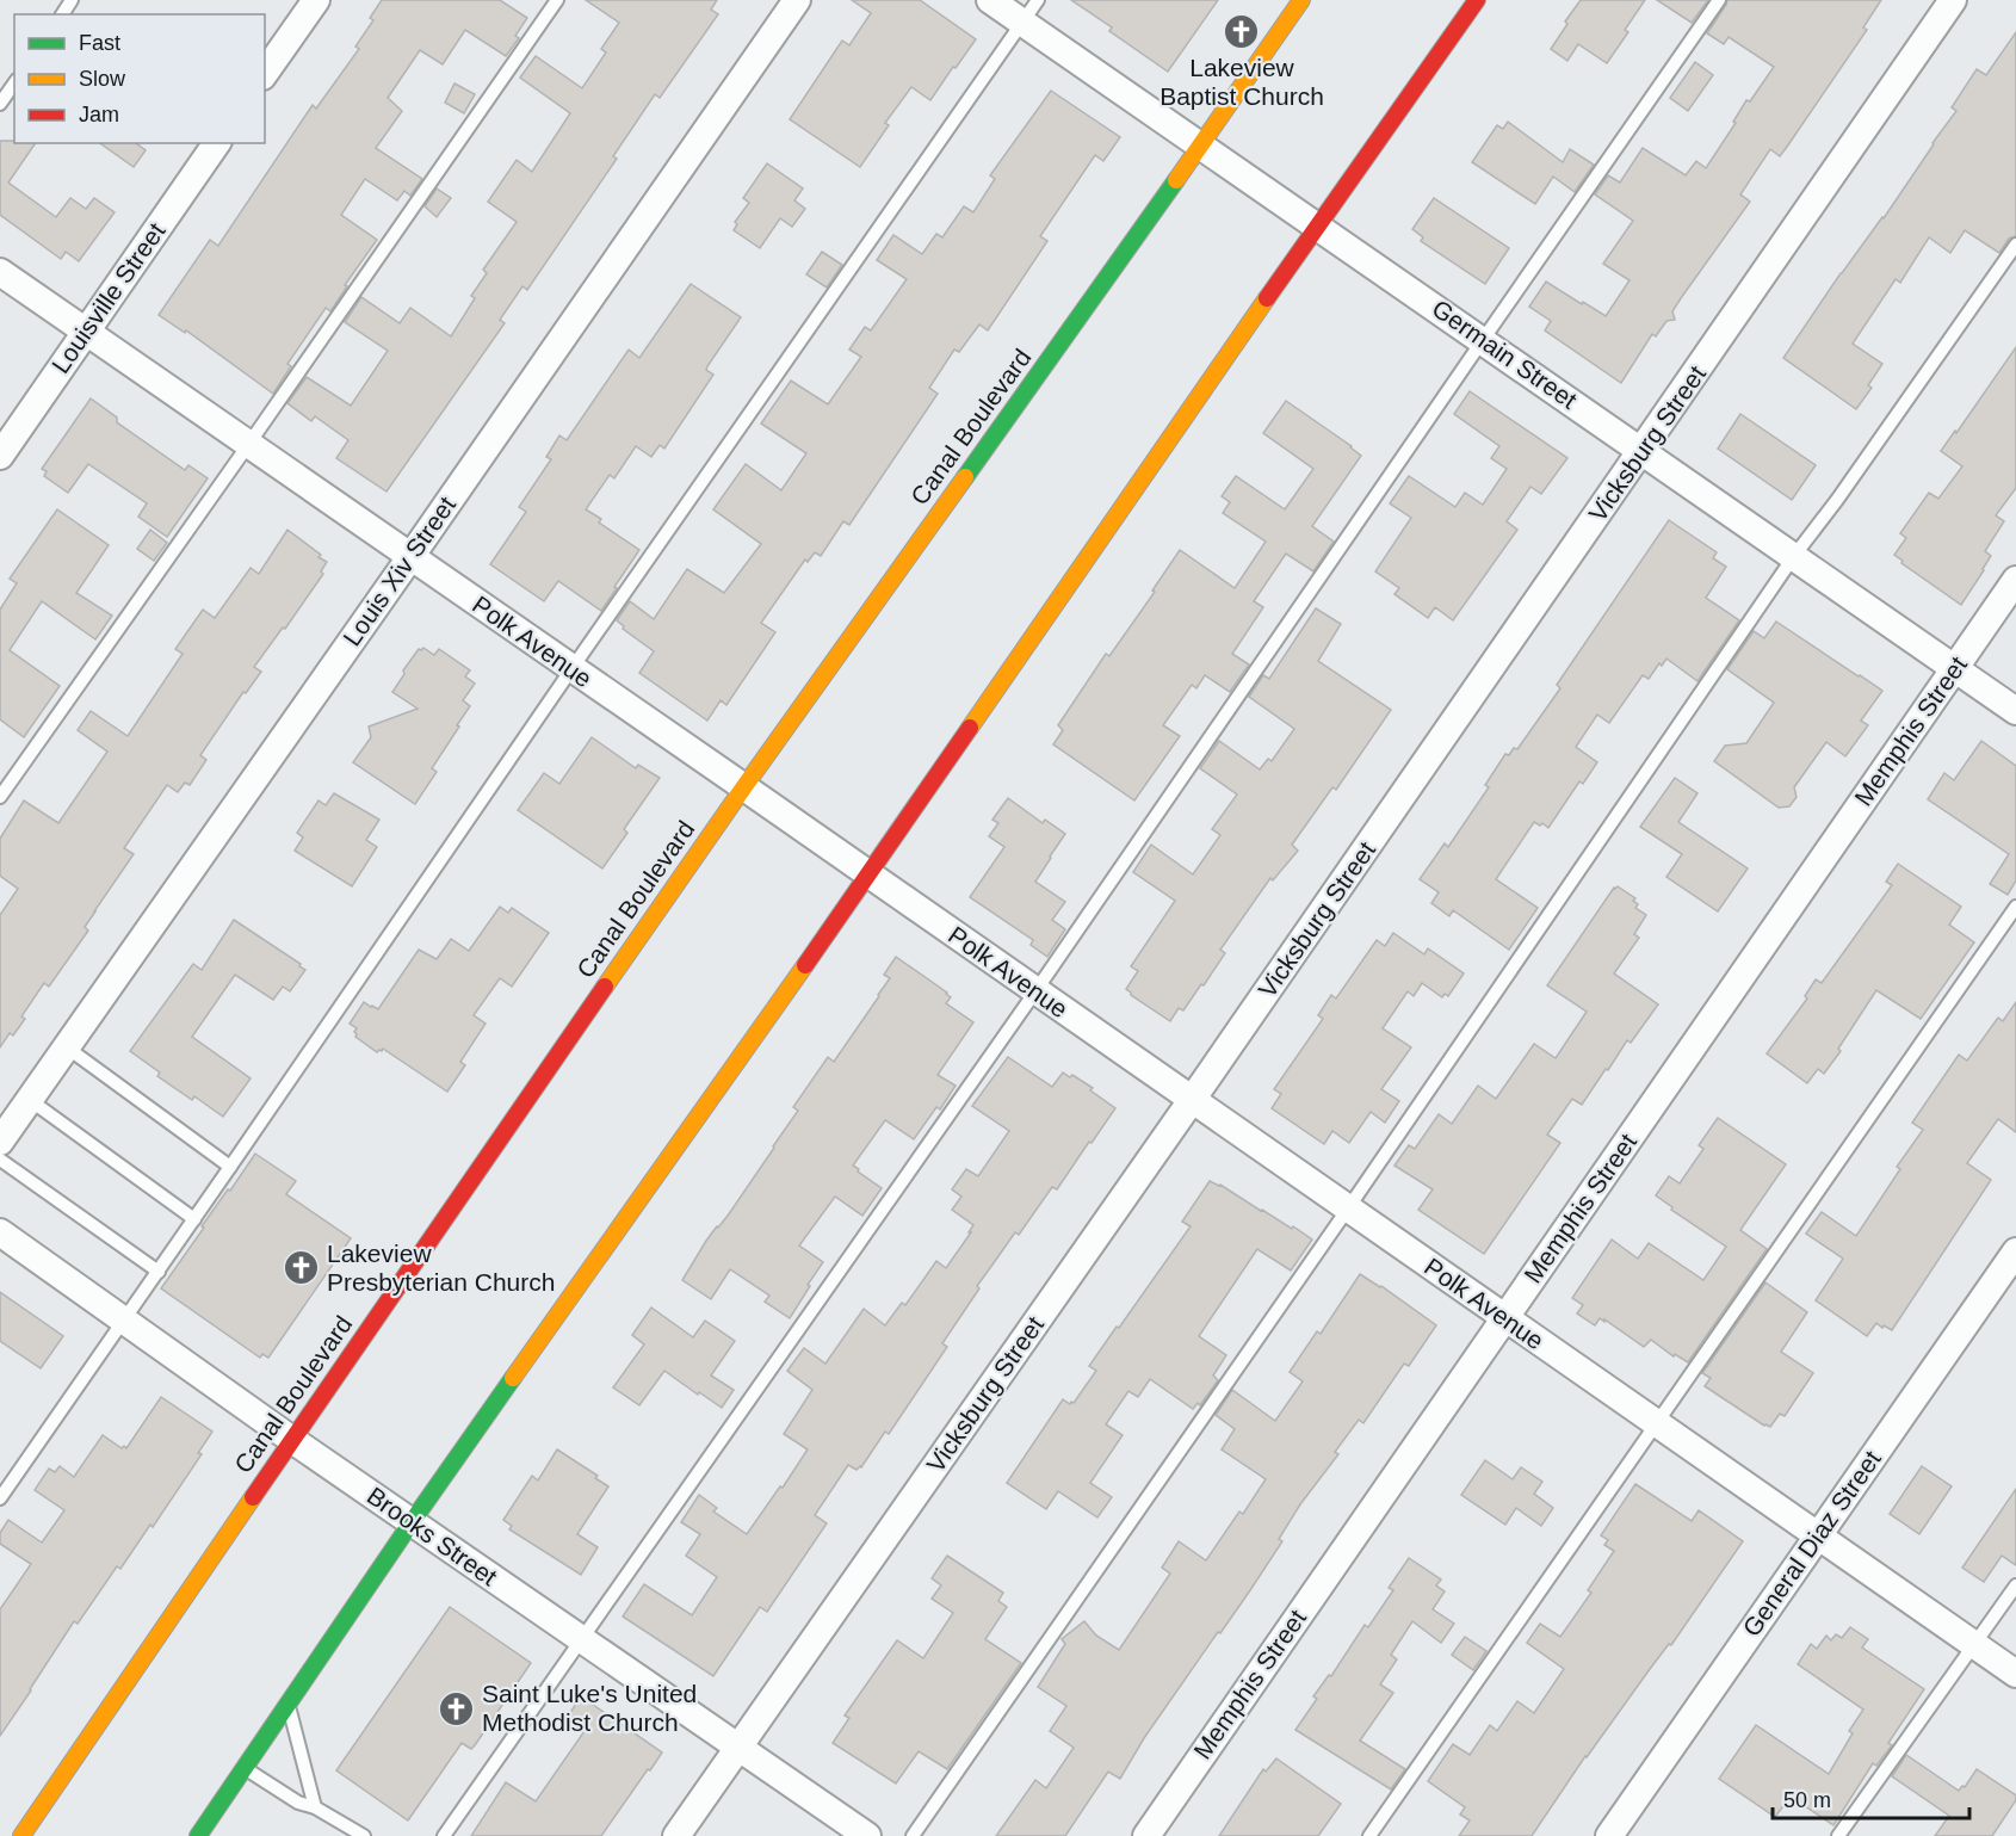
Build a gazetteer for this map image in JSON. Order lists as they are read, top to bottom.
{
  "streets": {
    "main road": ["Canal Boulevard"],
    "street": [
      "Louisville Street",
      "Germain Street",
      "Vicksburg Street",
      "Louis Xiv Street",
      "Polk Avenue",
      "Memphis Street",
      "Brooks Street",
      "General Diaz Street"
    ]
  },
  "crossings": [
    ["Louisville Street", "Polk Avenue"],
    ["Germain Street", "Canal Boulevard"],
    ["Germain Street", "Vicksburg Street"],
    ["Germain Street", "Memphis Street"],
    ["Canal Boulevard", "Polk Avenue"],
    ["Canal Boulevard", "Brooks Street"],
    ["Vicksburg Street", "Polk Avenue"],
    ["Vicksburg Street", "Brooks Street"],
    ["Louis Xiv Street", "Polk Avenue"],
    ["Polk Avenue", "Memphis Street"],
    ["Polk Avenue", "General Diaz Street"]
  ],
  "places": {
    "church": ["Lakeview Baptist Church", "Lakeview Presbyterian Church", "Saint Luke's United Methodist Church"]
  },
  "legend": ["Fast", "Slow", "Jam"],
  "scale_bar": "50 m"
}
